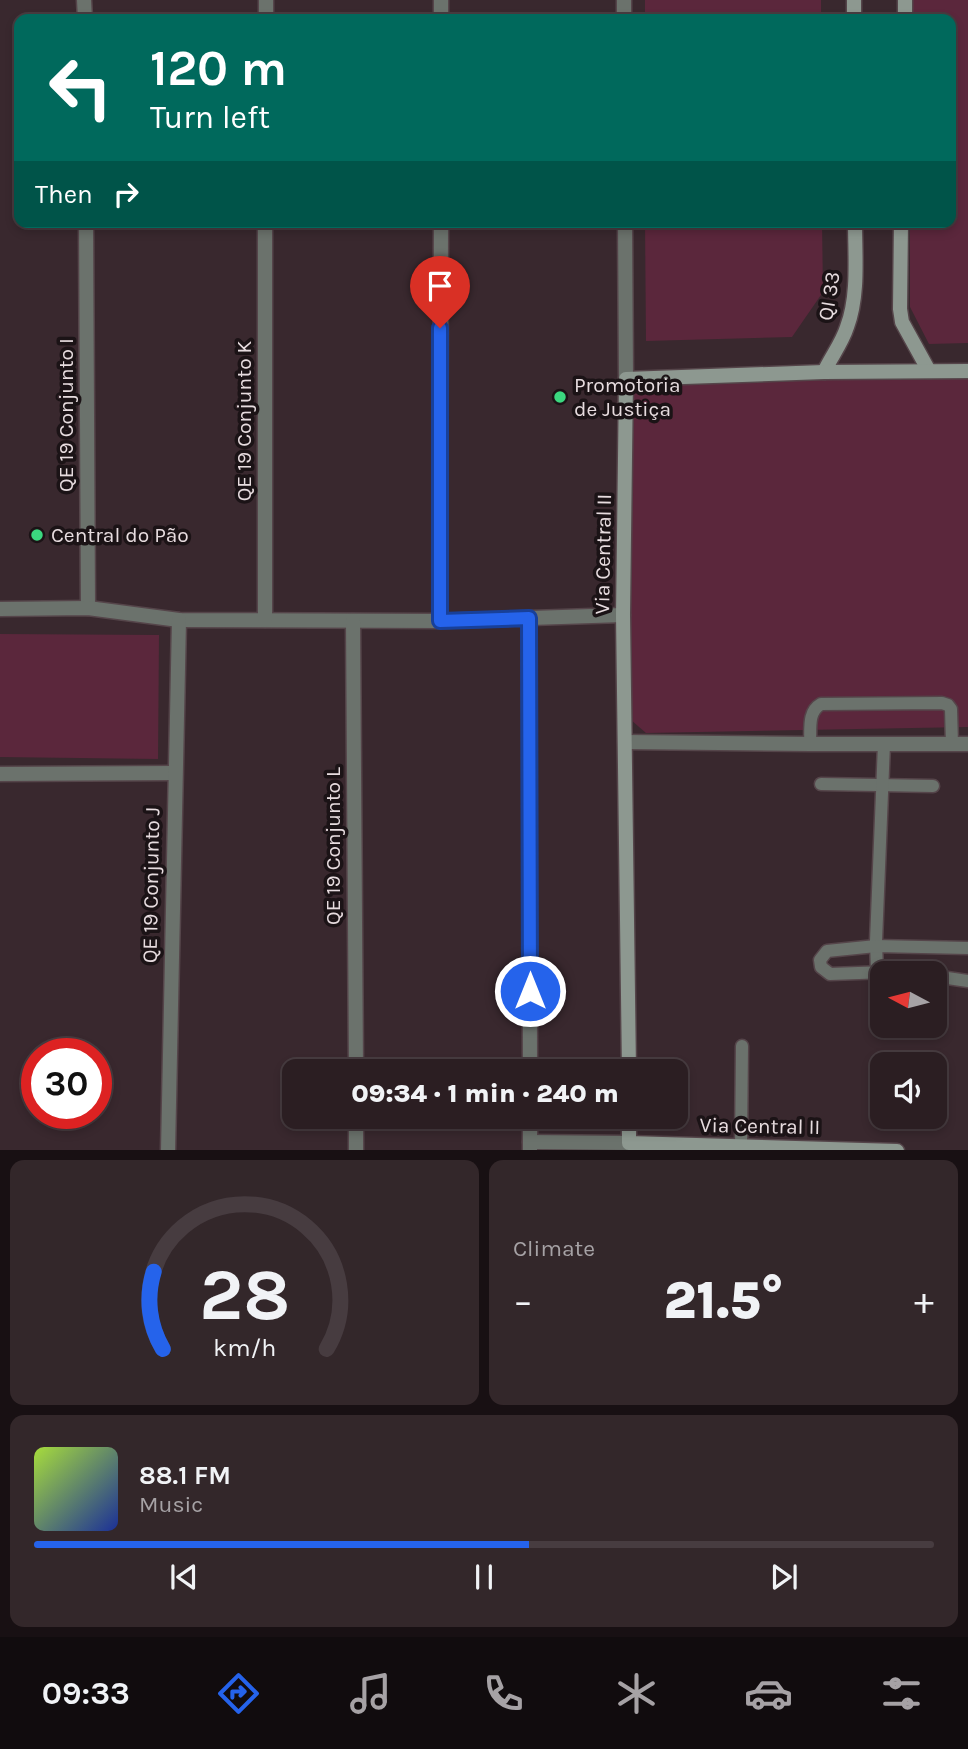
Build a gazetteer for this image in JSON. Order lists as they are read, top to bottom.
{
  "streets": {
    "street": [
      "QI 33",
      "QE 19 Conjunto I",
      "QE 19 Conjunto K",
      "Via Central II",
      "QE 19 Conjunto L",
      "QE 19 Conjunto J"
    ]
  },
  "places": ["Promotoria de Justiça", "Central do Pão"],
  "north": "left",
  "page": {
    "turn": ["120 m", "Turn left"],
    "then": "Then",
    "limit": "30",
    "trip": "09:34 · 1 min · 240 m",
    "tile": "Climate",
    "heat": ["−", "21.5°", "+"],
    "song": ["88.1 FM", "Music"],
    "tabs": "09:33",
    "gauge": ["28", "km/h"]
  }
}
